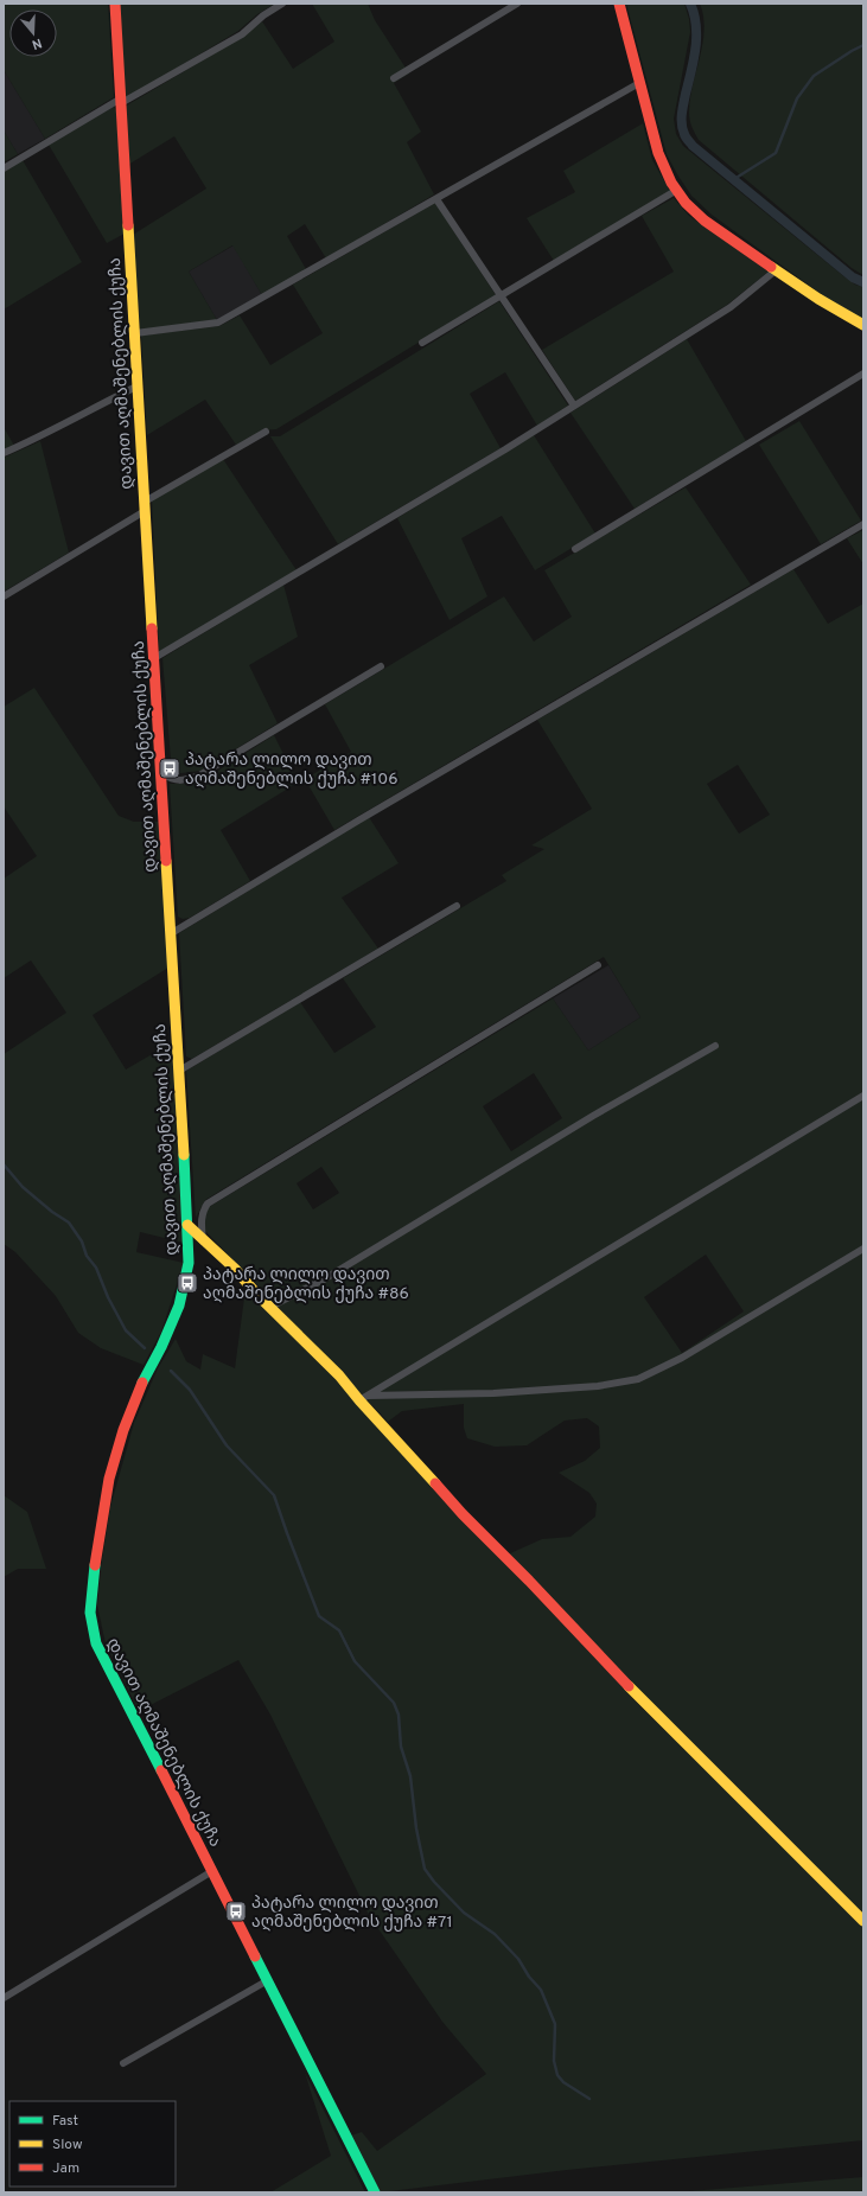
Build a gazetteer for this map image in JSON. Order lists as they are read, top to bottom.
{
  "streets": {
    "street": ["დავით აღმაშენებლის ქუჩა"]
  },
  "places": {
    "bus stop": ["პატარა ლილო დავით აღმაშენებლის ქუჩა #106", "პატარა ლილო დავით აღმაშენებლის ქუჩა #86", "პატარა ლილო დავით აღმაშენებლის ქუჩა #71"]
  },
  "legend": ["Fast", "Slow", "Jam"],
  "north": "bottom"
}
